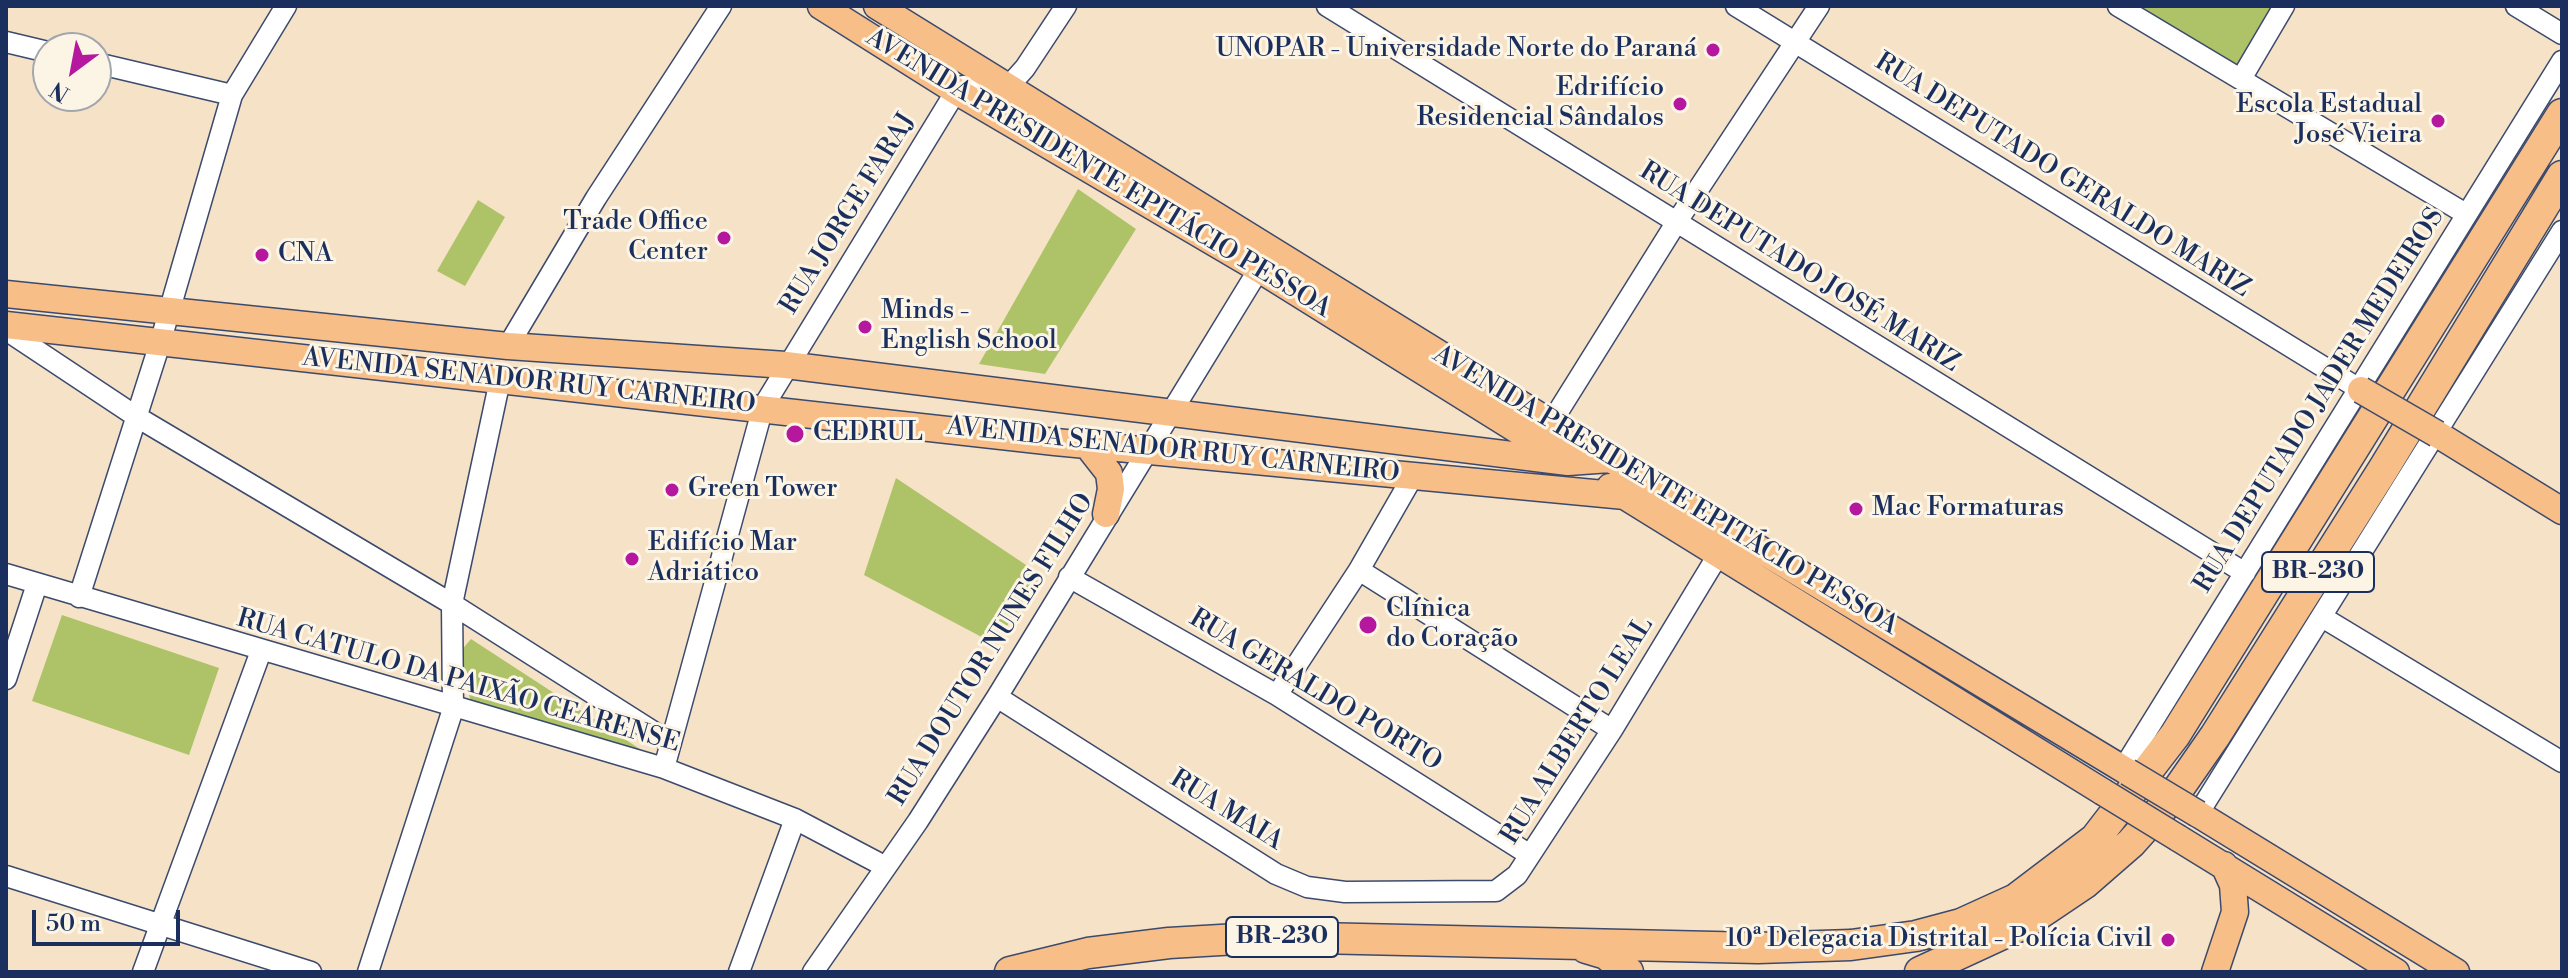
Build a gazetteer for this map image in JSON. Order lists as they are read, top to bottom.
{
  "streets": {
    "highway": ["BR-230"],
    "main road": ["AVENIDA PRESIDENTE EPITÁCIO PESSOA", "AVENIDA SENADOR RUY CARNEIRO"],
    "street": [
      "RUA DEPUTADO GERALDO MARIZ",
      "RUA JORGE FARAJ",
      "RUA DEPUTADO JOSÉ MARIZ",
      "RUA DEPUTADO JADER MEDEIROS",
      "RUA DOUTOR NUNES FILHO",
      "RUA CATULO DA PAIXÃO CEARENSE",
      "RUA GERALDO PORTO",
      "RUA ALBERTO LEAL",
      "RUA MAIA"
    ]
  },
  "crossings": [
    ["AVENIDA PRESIDENTE EPITÁCIO PESSOA", "RUA JORGE FARAJ"],
    ["AVENIDA PRESIDENTE EPITÁCIO PESSOA", "AVENIDA SENADOR RUY CARNEIRO"],
    ["AVENIDA PRESIDENTE EPITÁCIO PESSOA", "RUA DEPUTADO JADER MEDEIROS"],
    ["AVENIDA PRESIDENTE EPITÁCIO PESSOA", "RUA DOUTOR NUNES FILHO"],
    ["AVENIDA PRESIDENTE EPITÁCIO PESSOA", "RUA ALBERTO LEAL"],
    ["RUA DEPUTADO GERALDO MARIZ", "RUA DEPUTADO JADER MEDEIROS"],
    ["RUA JORGE FARAJ", "AVENIDA SENADOR RUY CARNEIRO"],
    ["RUA JORGE FARAJ", "RUA CATULO DA PAIXÃO CEARENSE"],
    ["RUA DEPUTADO JOSÉ MARIZ", "RUA DEPUTADO JADER MEDEIROS"],
    ["AVENIDA SENADOR RUY CARNEIRO", "RUA DOUTOR NUNES FILHO"],
    ["RUA DOUTOR NUNES FILHO", "RUA CATULO DA PAIXÃO CEARENSE"],
    ["RUA DOUTOR NUNES FILHO", "RUA GERALDO PORTO"],
    ["RUA DOUTOR NUNES FILHO", "RUA MAIA"],
    ["RUA GERALDO PORTO", "RUA ALBERTO LEAL"],
    ["RUA ALBERTO LEAL", "RUA MAIA"]
  ],
  "places": [
    "UNOPAR - Universidade Norte do Paraná",
    "Edrifício Residencial Sândalos",
    "Escola Estadual José Vieira",
    "Trade Office Center",
    "CNA",
    "Minds - English School",
    "CEDRUL",
    "Green Tower",
    "Mac Formaturas",
    "Edifício Mar Adriático",
    "Clínica do Coração",
    "10ª Delegacia Distrital - Polícia Civil"
  ],
  "scale_bar": "50 m",
  "north": "bottom left"
}
